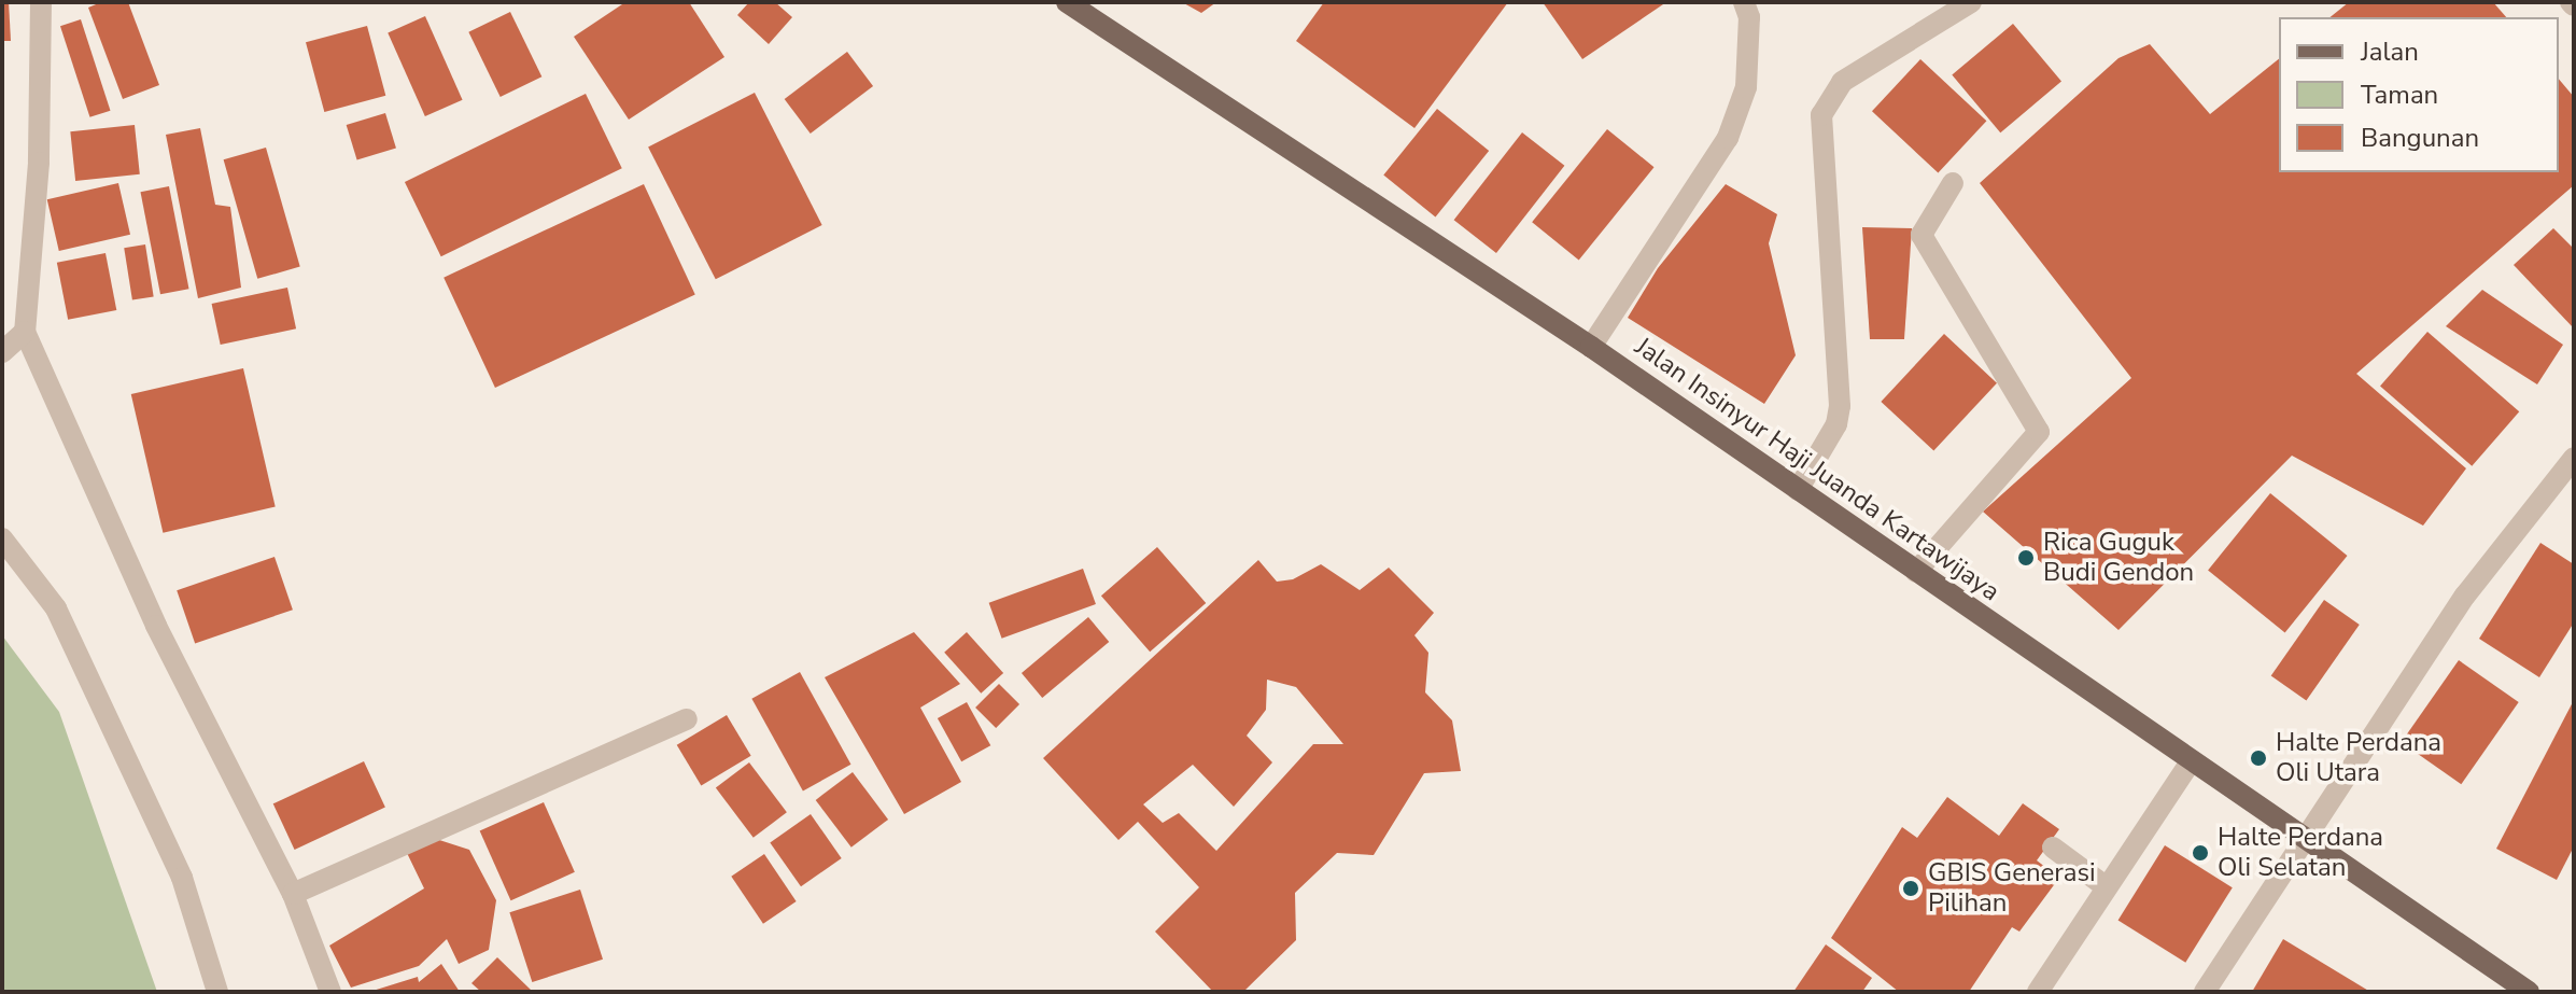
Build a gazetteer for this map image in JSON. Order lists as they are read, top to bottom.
{
  "streets": {
    "main road": ["Jalan Insinyur Haji Juanda Kartawijaya"]
  },
  "places": [
    "Rica Guguk Budi Gendon",
    "Halte Perdana Oli Utara",
    "Halte Perdana Oli Selatan",
    "GBIS Generasi Pilihan"
  ],
  "legend": ["Jalan", "Taman", "Bangunan"]
}
